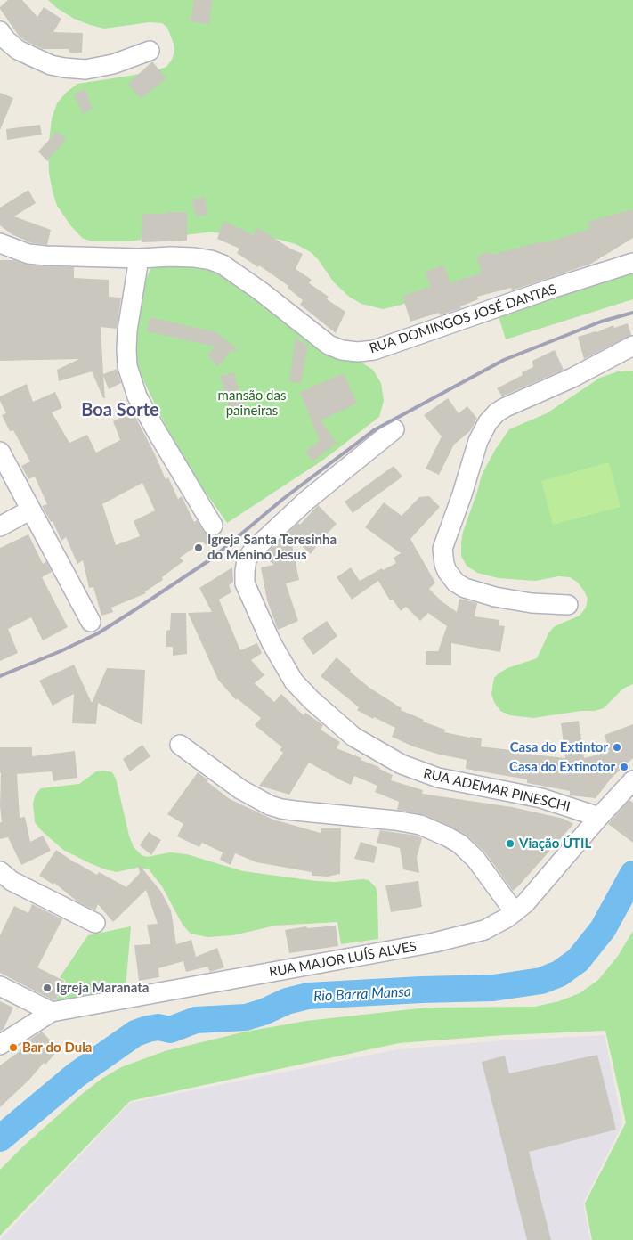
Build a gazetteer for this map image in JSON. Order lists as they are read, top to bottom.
{
  "streets": {
    "street": ["RUA DOMINGOS JOSÉ DANTAS", "RUA ADEMAR PINESCHI", "RUA MAJOR LUÍS ALVES"]
  },
  "crossings": [
    ["RUA ADEMAR PINESCHI", "RUA MAJOR LUÍS ALVES"]
  ],
  "districts": ["Boa Sorte"],
  "water": ["Rio Barra Mansa"],
  "parks": ["mansão das paineiras"],
  "places": [
    "Igreja Santa Teresinha do Menino Jesus",
    "Casa do Extintor",
    "Casa do Extinotor",
    "Viação ÚTIL",
    "Igreja Maranata",
    "Bar do Dula"
  ]
}
